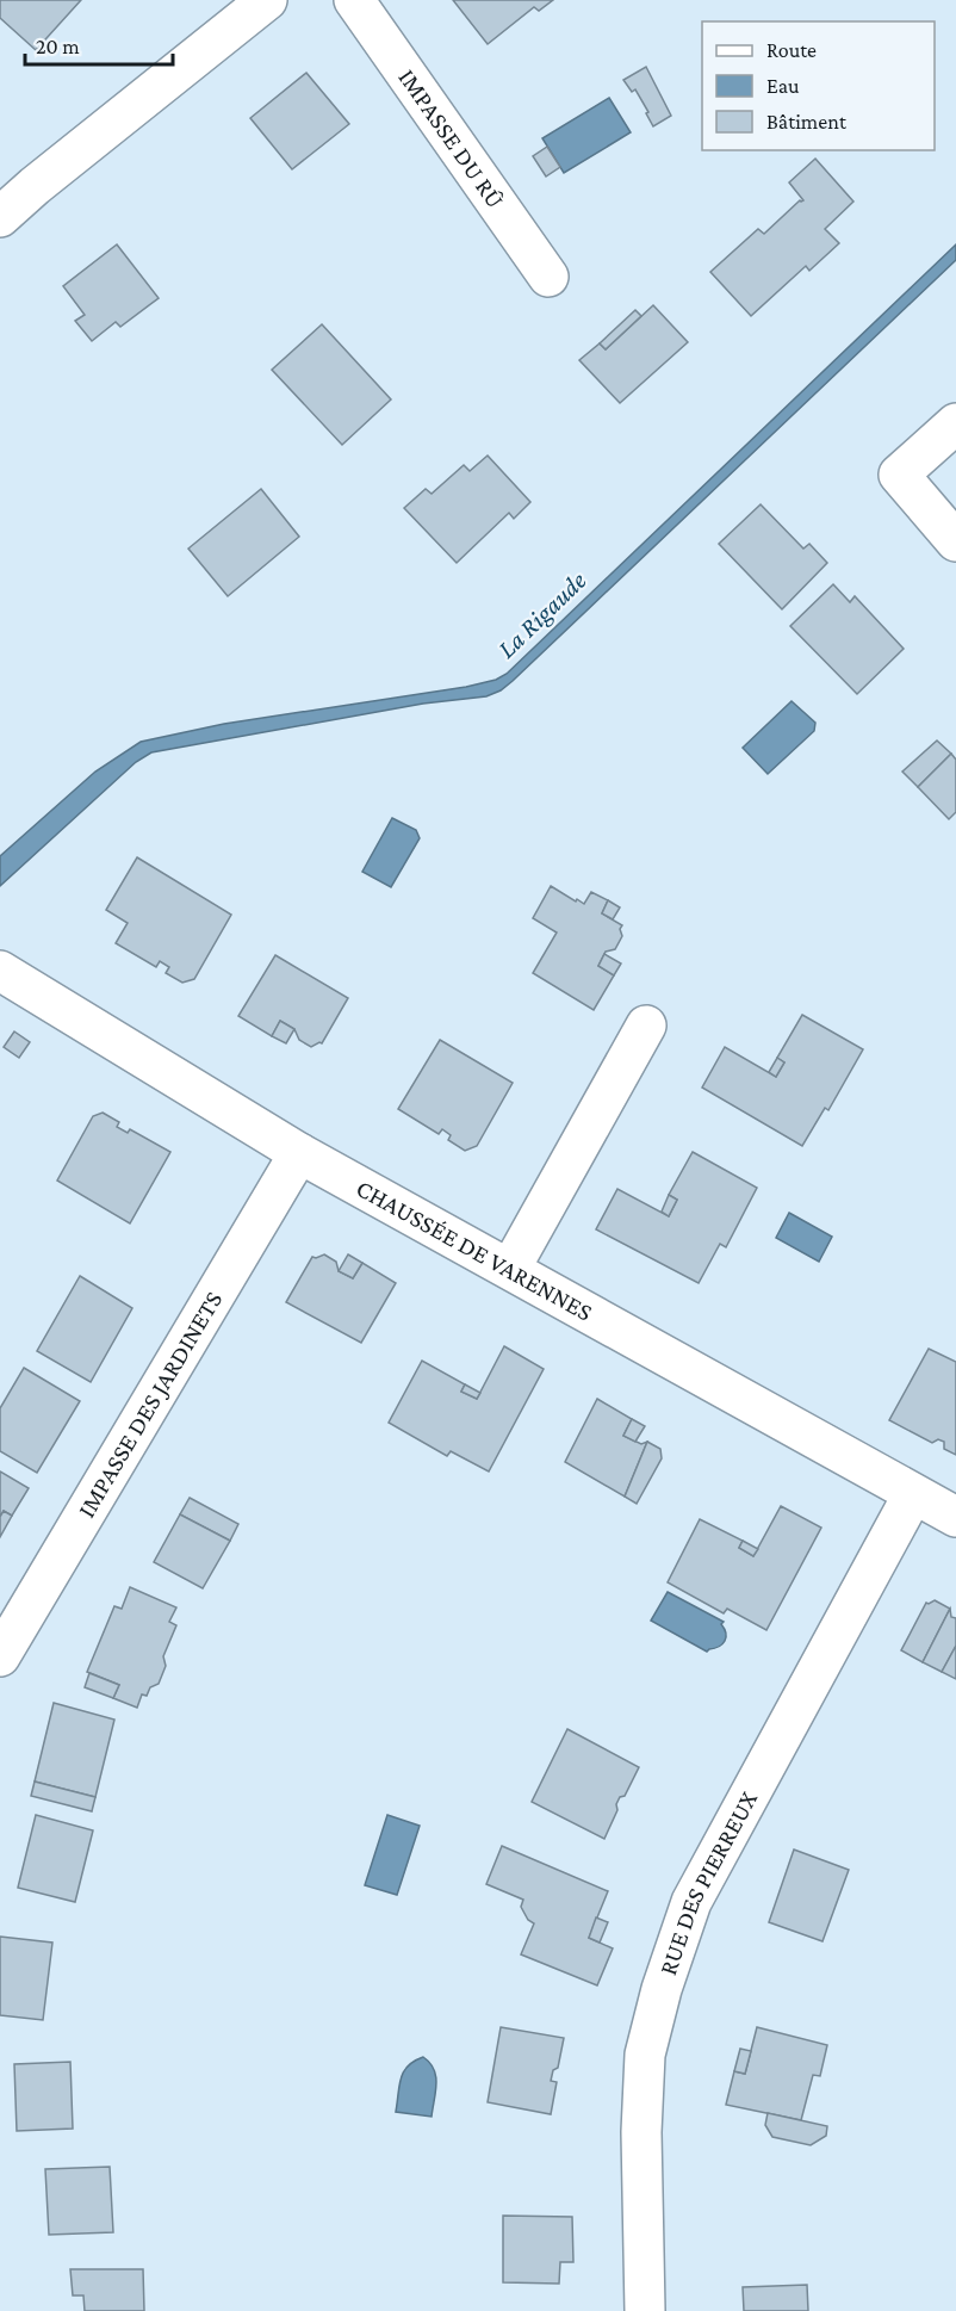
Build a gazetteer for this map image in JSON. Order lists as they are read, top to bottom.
{
  "streets": {
    "street": [
      "IMPASSE DU RÛ",
      "CHAUSSÉE DE VARENNES",
      "IMPASSE DES JARDINETS",
      "RUE DES PIERREUX"
    ]
  },
  "crossings": [
    ["CHAUSSÉE DE VARENNES", "IMPASSE DES JARDINETS"],
    ["CHAUSSÉE DE VARENNES", "RUE DES PIERREUX"]
  ],
  "water": ["La Rigaude"],
  "legend": ["Route", "Eau", "Bâtiment"],
  "scale_bar": "20 m"
}
